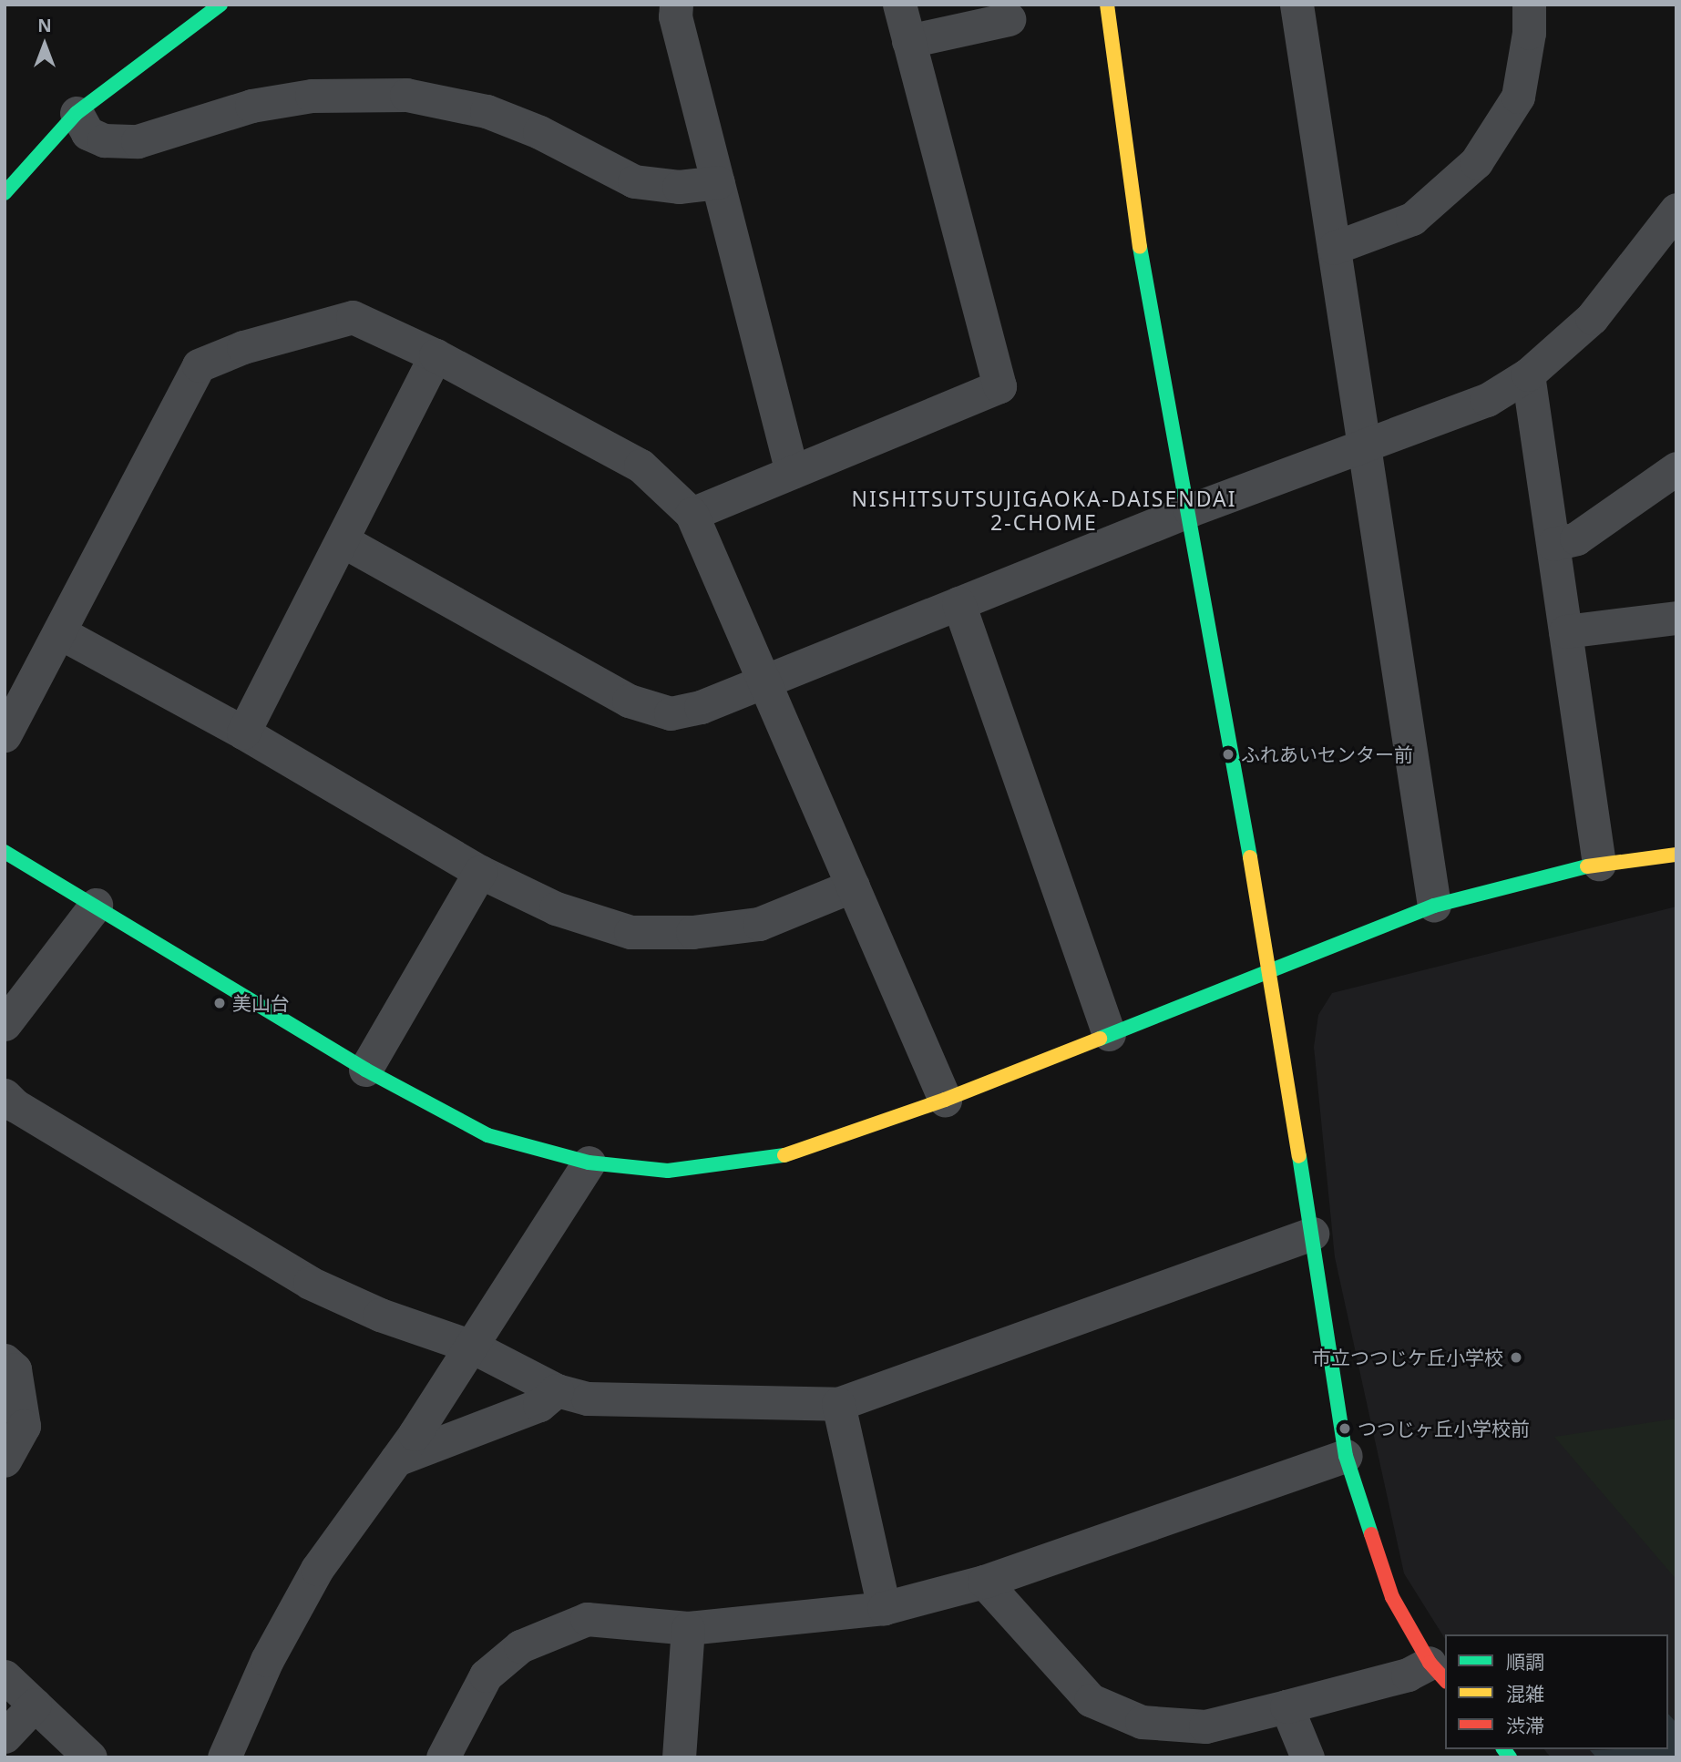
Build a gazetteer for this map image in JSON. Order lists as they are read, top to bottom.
{
  "districts": ["NISHITSUTSUJIGAOKA-DAISENDAI 2-CHOME"],
  "places": [
    "ふれあいセンター前",
    "美山台",
    "市立つつじケ丘小学校",
    "つつじヶ丘小学校前"
  ],
  "legend": ["順調", "混雑", "渋滞"],
  "north": "top"
}
